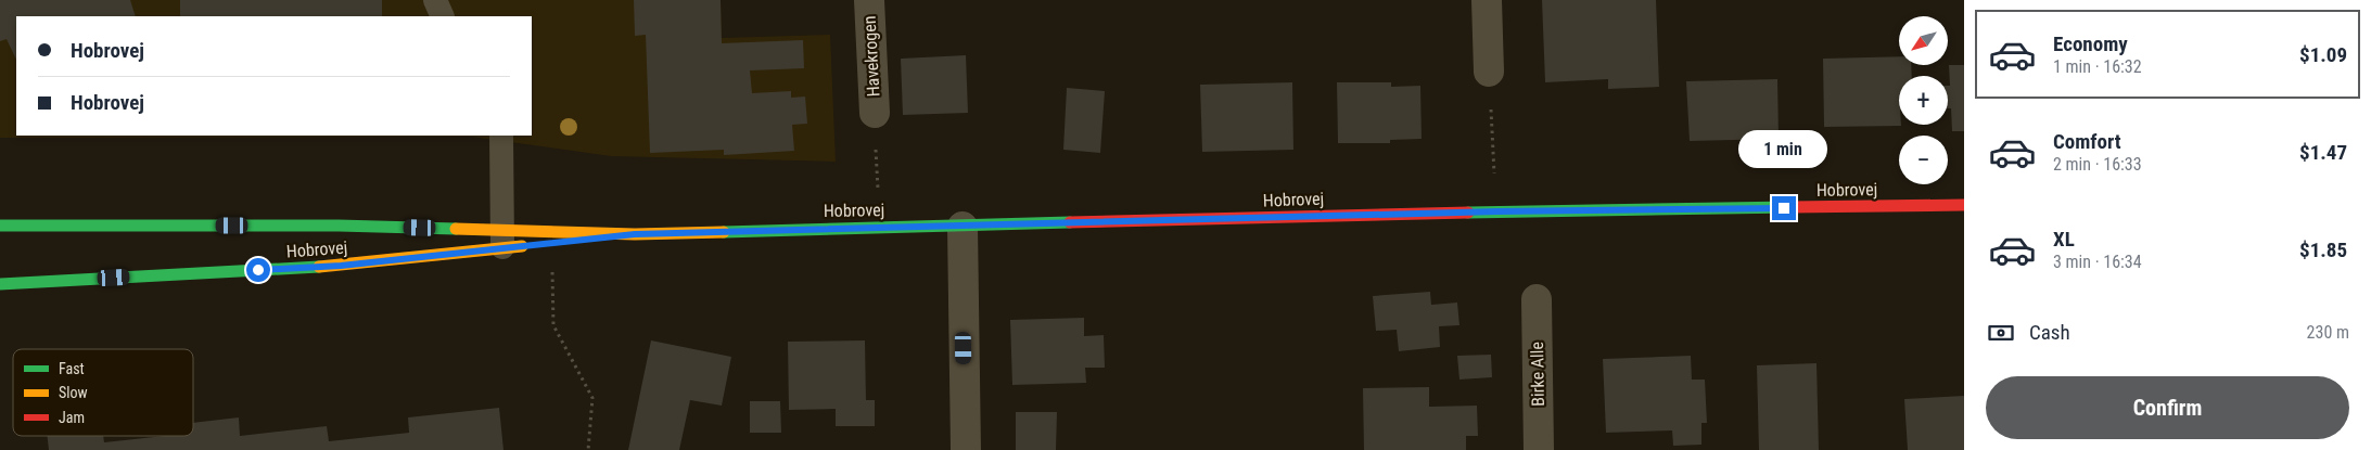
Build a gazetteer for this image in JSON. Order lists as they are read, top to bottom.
{
  "streets": {
    "main road": ["Hobrovej"],
    "street": ["Havekrogen", "Birke Alle"]
  },
  "legend": ["Fast", "Slow", "Jam"],
  "north": "bottom left",
  "page": {
    "list": [
      {
        "name": "Economy",
        "note": "1 min · 16:32",
        "value": "$1.09"
      },
      {
        "name": "Comfort",
        "note": "2 min · 16:33",
        "value": "$1.47"
      },
      {
        "name": "XL",
        "note": "3 min · 16:34",
        "value": "$1.85"
      }
    ],
    "map_buttons": ["+", "−"],
    "banner": ["Hobrovej", "Hobrovej"],
    "bubble": "1 min",
    "pay": ["Cash", "230 m"],
    "buttons": "Confirm"
  }
}
